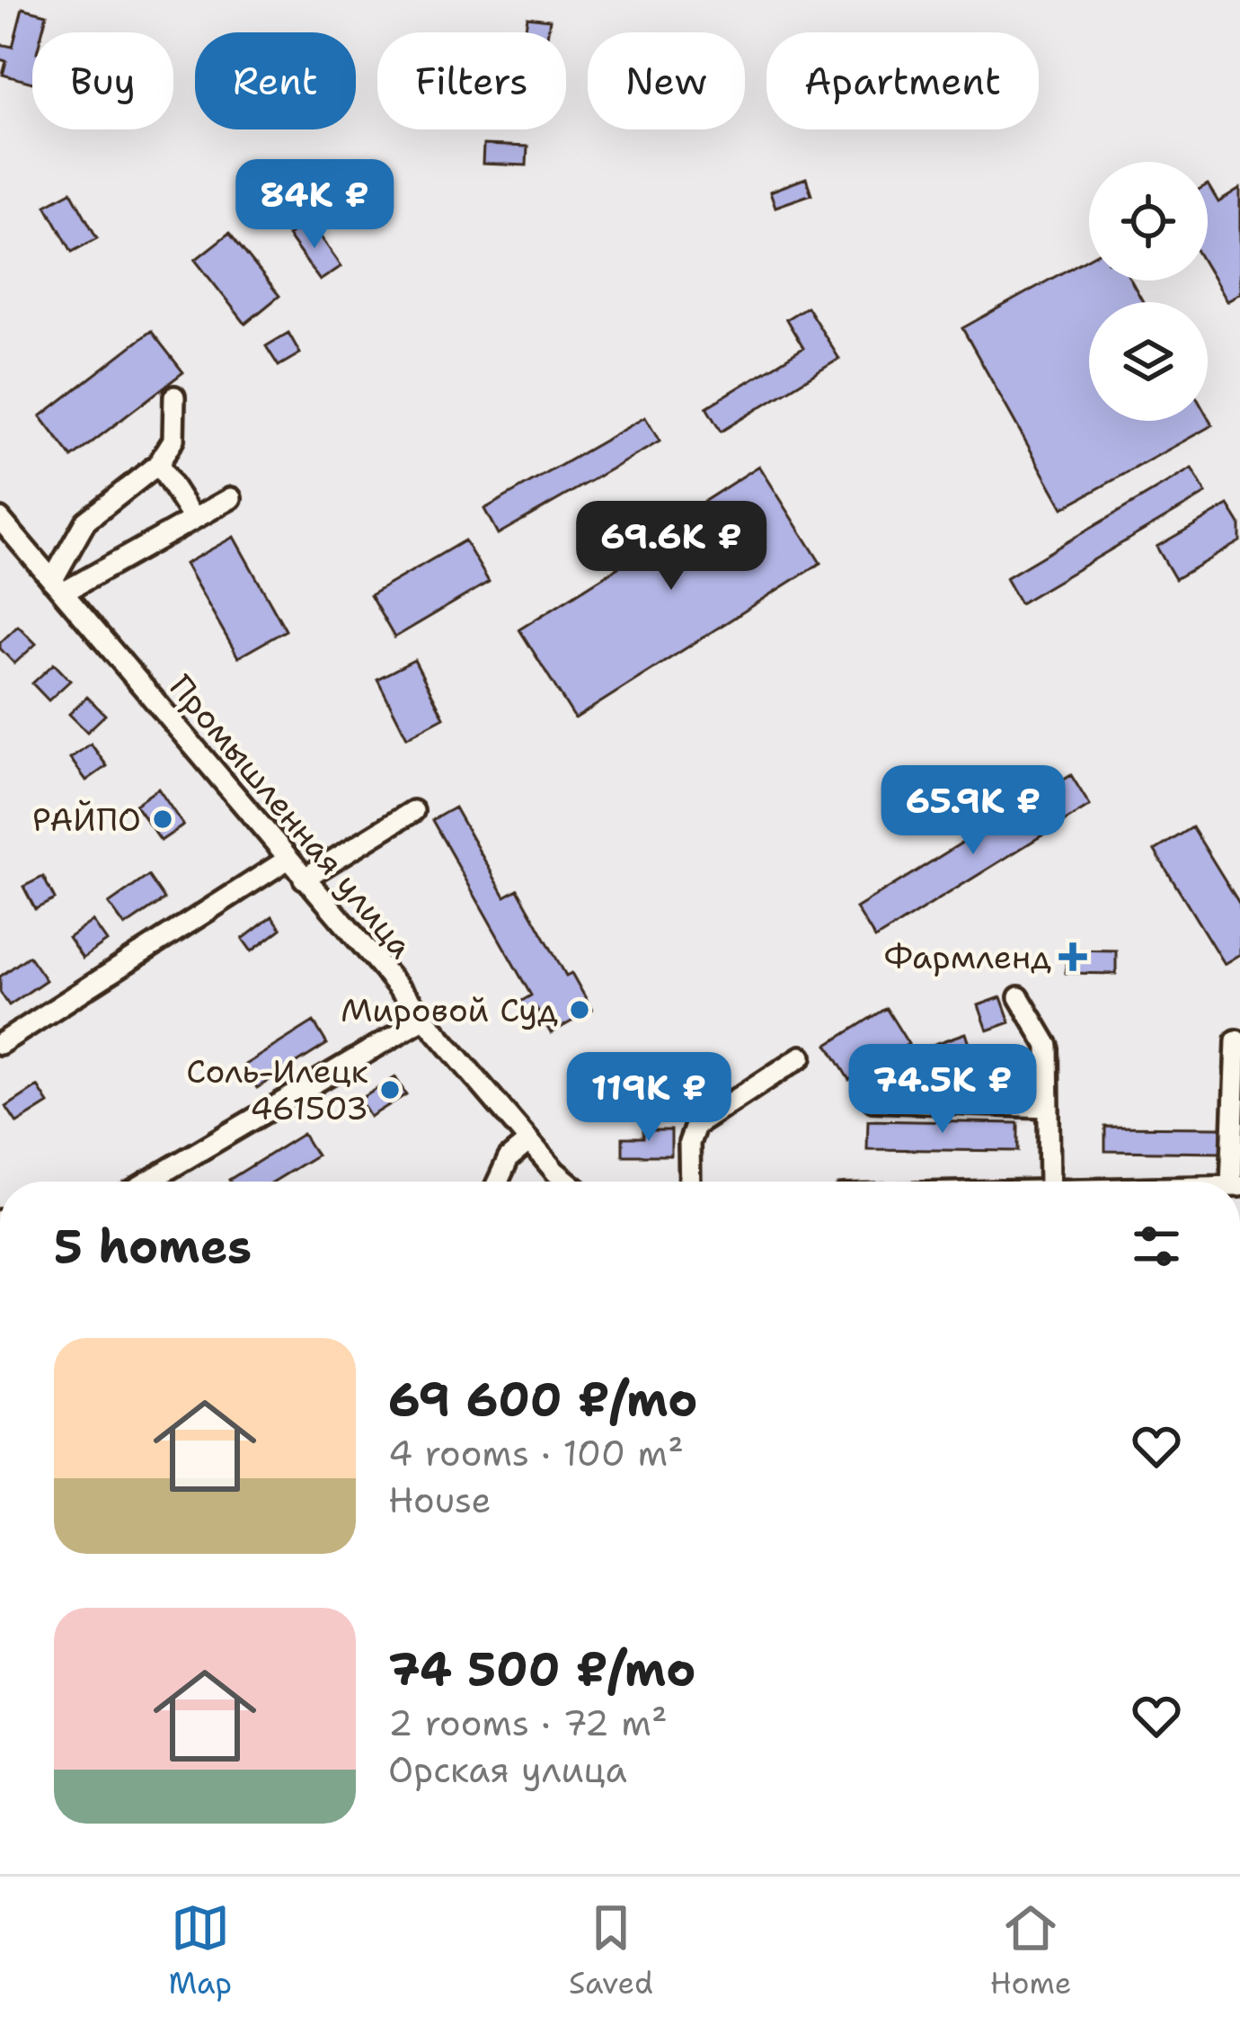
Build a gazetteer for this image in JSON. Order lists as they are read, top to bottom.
{
  "streets": {
    "street": ["Промышленная улица"]
  },
  "places": {
    "other": ["РАЙПО", "Мировой Суд", "Соль-Илецк 461503"],
    "health": ["Фармленд"]
  },
  "page": {
    "chip": [
      "Buy",
      "Rent",
      "Filters",
      "New",
      "Apartment"
    ],
    "price": [
      "84K ₽",
      "69.6K ₽",
      "65.9K ₽",
      "74.5K ₽",
      "119K ₽"
    ],
    "heading": "5 homes",
    "list": [
      {
        "name": "69 600 ₽/mo",
        "note": "4 rooms · 100 m² · House"
      },
      {
        "name": "74 500 ₽/mo",
        "note": "2 rooms · 72 m² · Орская улица"
      }
    ],
    "tabs": ["Map", "Saved", "Home"]
  }
}
